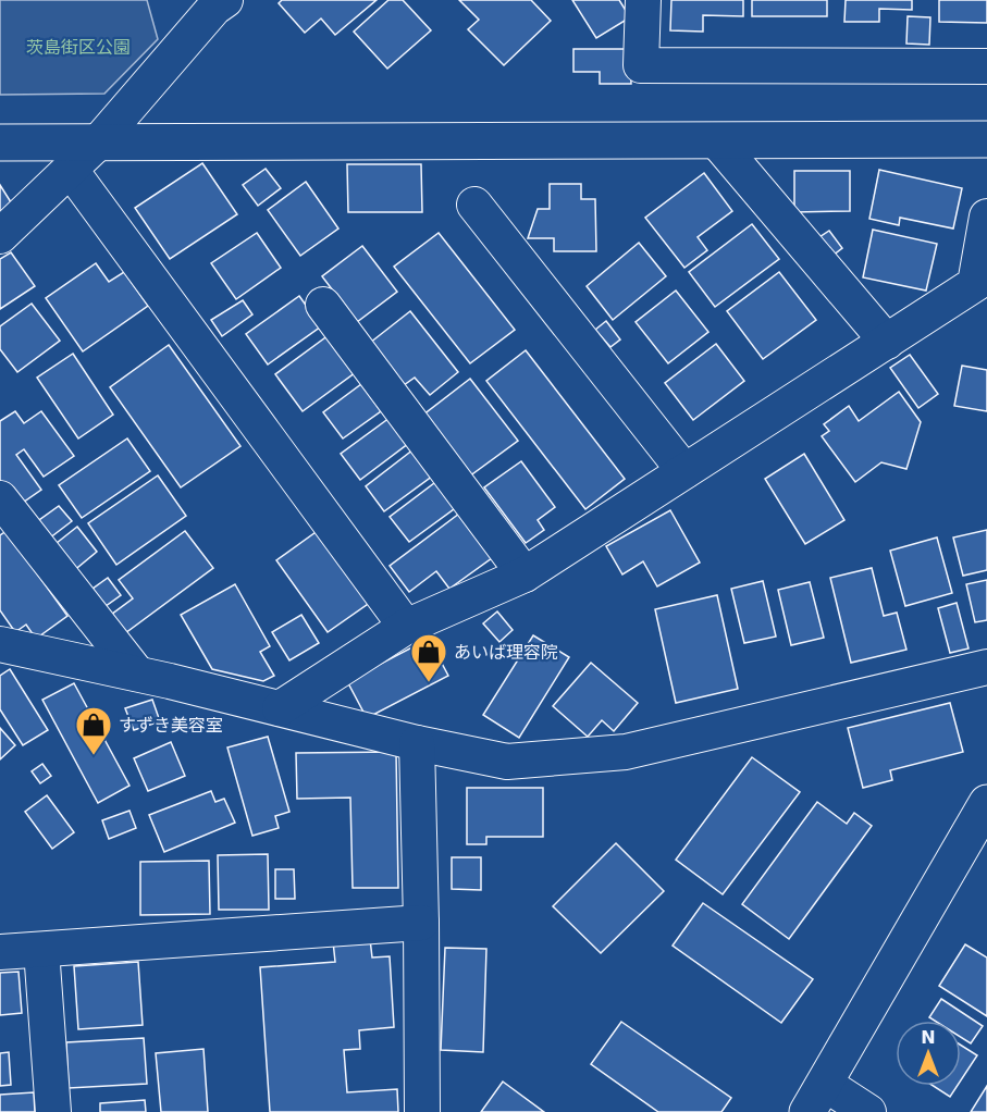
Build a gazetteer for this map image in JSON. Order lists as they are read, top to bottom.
{
  "parks": ["茨島街区公園"],
  "places": {
    "shop": ["あいば理容院", "すずき美容室"]
  },
  "north": "top"
}
